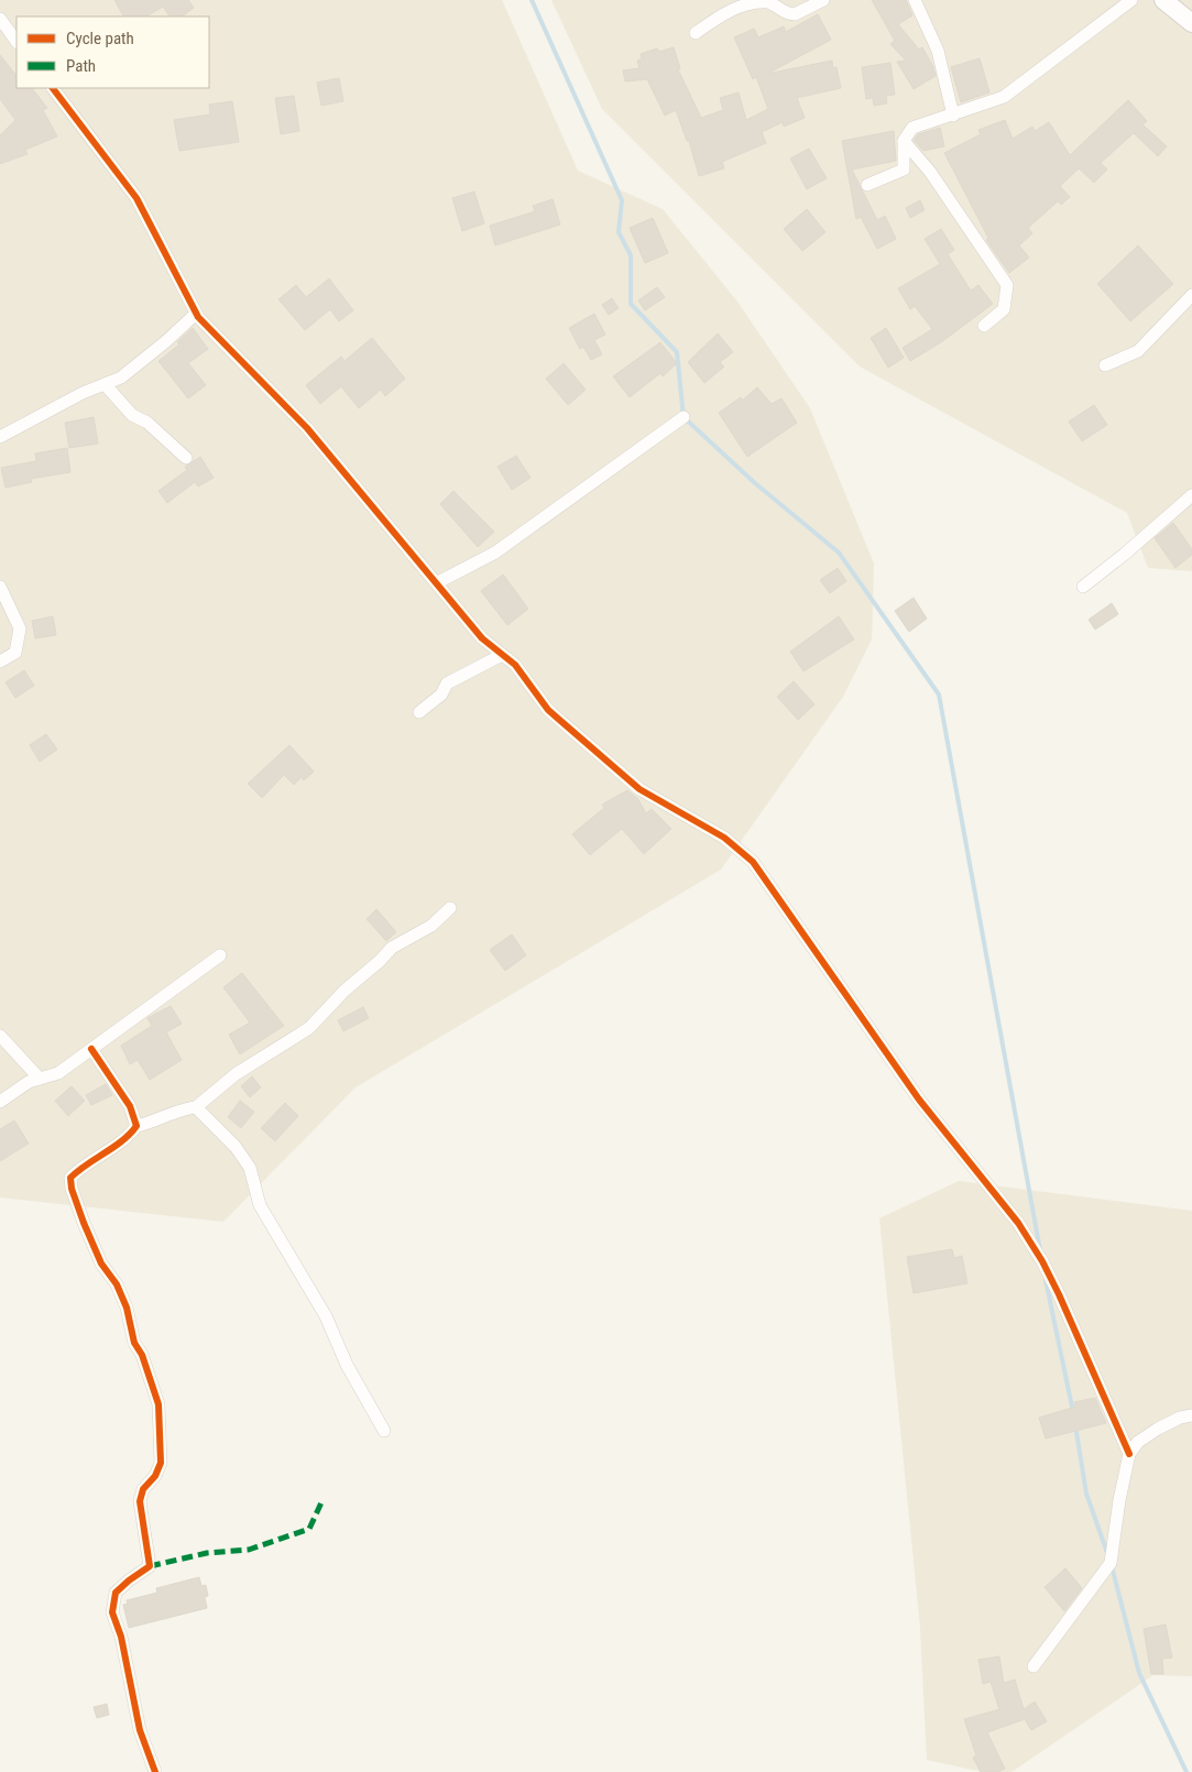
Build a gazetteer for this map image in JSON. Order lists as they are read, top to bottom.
{
  "legend": ["Cycle path", "Path"]
}
